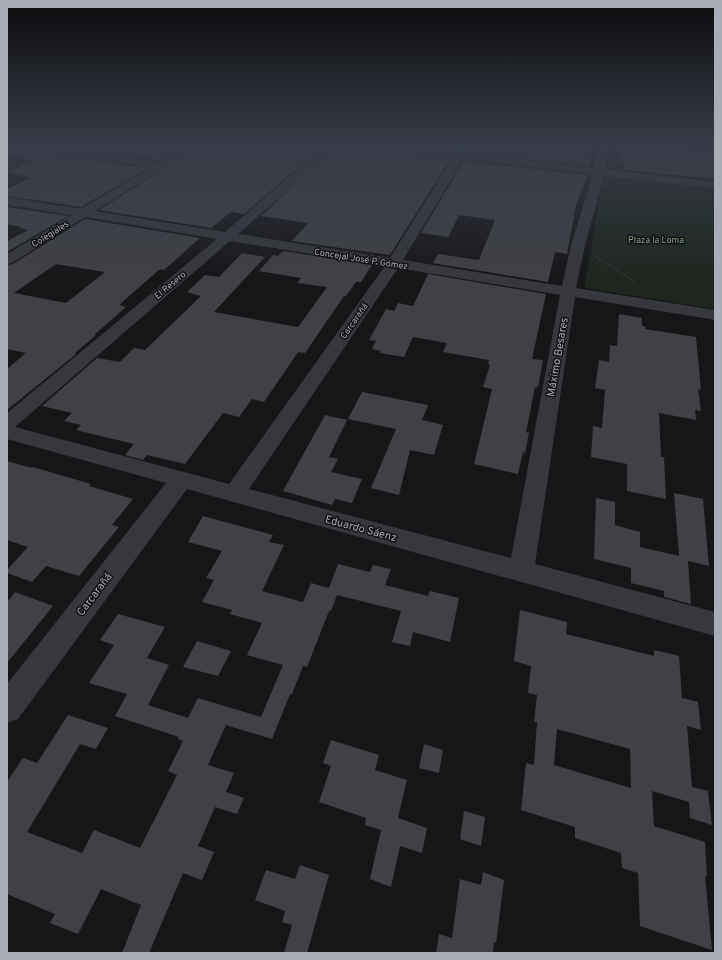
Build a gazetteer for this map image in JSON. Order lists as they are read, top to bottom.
{
  "streets": {
    "street": [
      "Colegiales",
      "Concejal José P. Gómez",
      "El Resero",
      "Carcarañá",
      "Máximo Besares",
      "Eduardo Sáenz"
    ]
  },
  "crossings": [
    ["Colegiales", "Concejal José P. Gómez"],
    ["Concejal José P. Gómez", "El Resero"],
    ["Concejal José P. Gómez", "Carcarañá"],
    ["Concejal José P. Gómez", "Máximo Besares"],
    ["Carcarañá", "Eduardo Sáenz"],
    ["Máximo Besares", "Eduardo Sáenz"]
  ],
  "parks": ["Plaza la Loma"]
}
